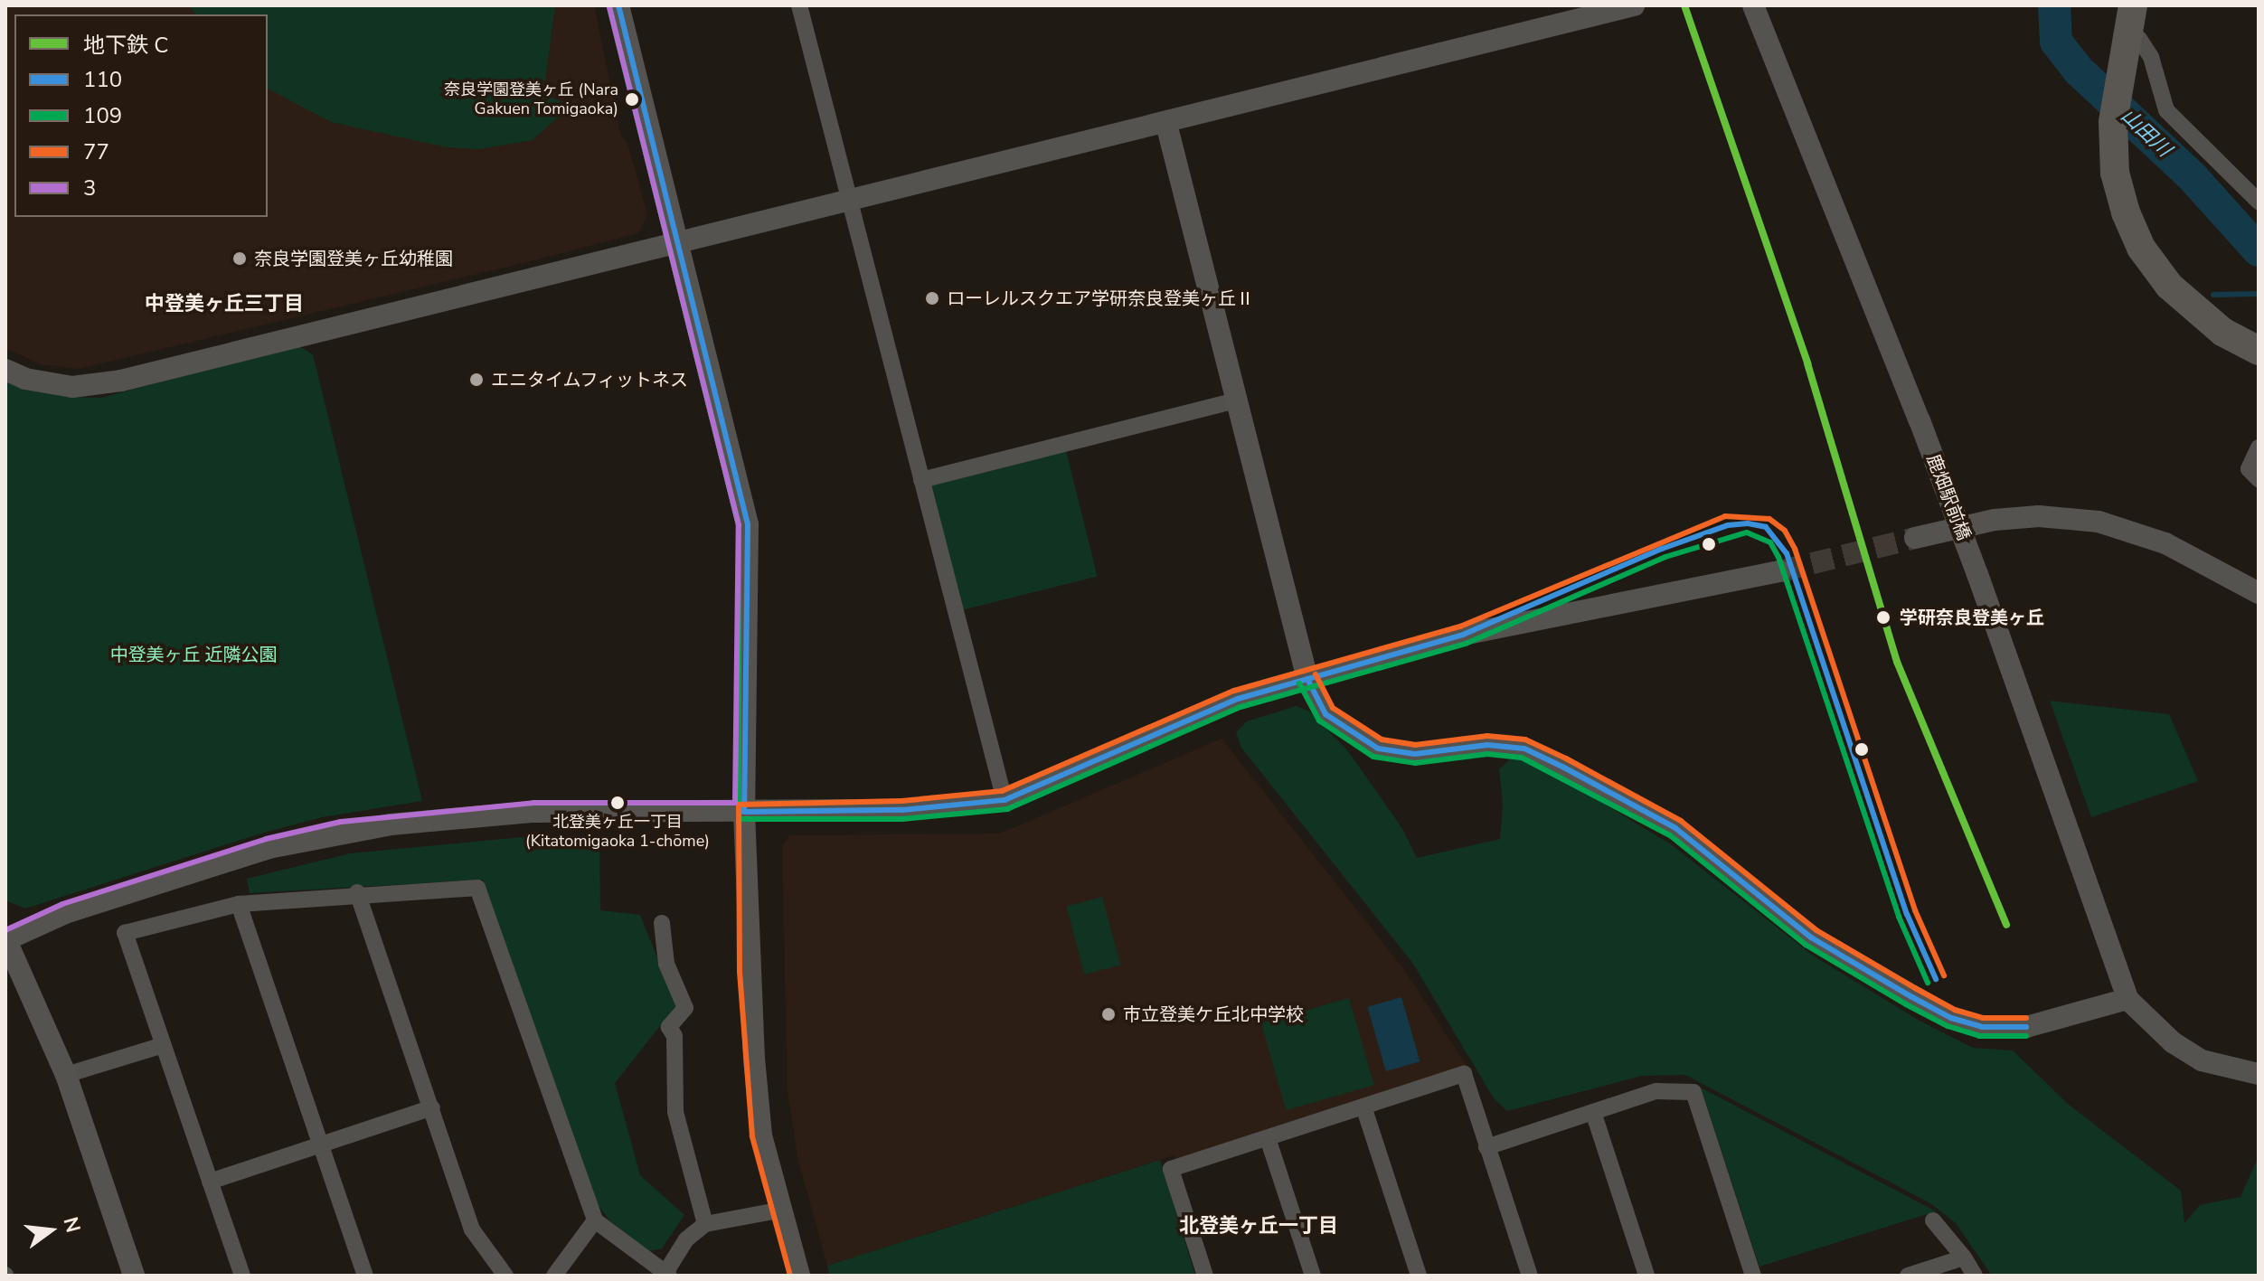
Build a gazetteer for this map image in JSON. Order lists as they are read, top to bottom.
{
  "streets": {
    "street": ["鹿畑駅前橋"]
  },
  "districts": ["中登美ヶ丘三丁目", "北登美ヶ丘一丁目"],
  "water": ["山田川"],
  "parks": ["中登美ヶ丘 近隣公園"],
  "places": [
    "奈良学園登美ヶ丘 (Nara Gakuen Tomigaoka)",
    "奈良学園登美ヶ丘幼稚園",
    "ローレルスクエア学研奈良登美ヶ丘Ⅱ",
    "エニタイムフィットネス",
    "学研奈良登美ヶ丘",
    "北登美ヶ丘一丁目 (Kitatomigaoka 1-chōme)",
    "市立登美ケ丘北中学校"
  ],
  "lines": [
    "metro line C",
    "transit line 110",
    "transit line 109",
    "transit line 3",
    "transit line 77"
  ],
  "legend": [
    "地下鉄 C",
    "110",
    "109",
    "77",
    "3"
  ],
  "north": "right"
}
